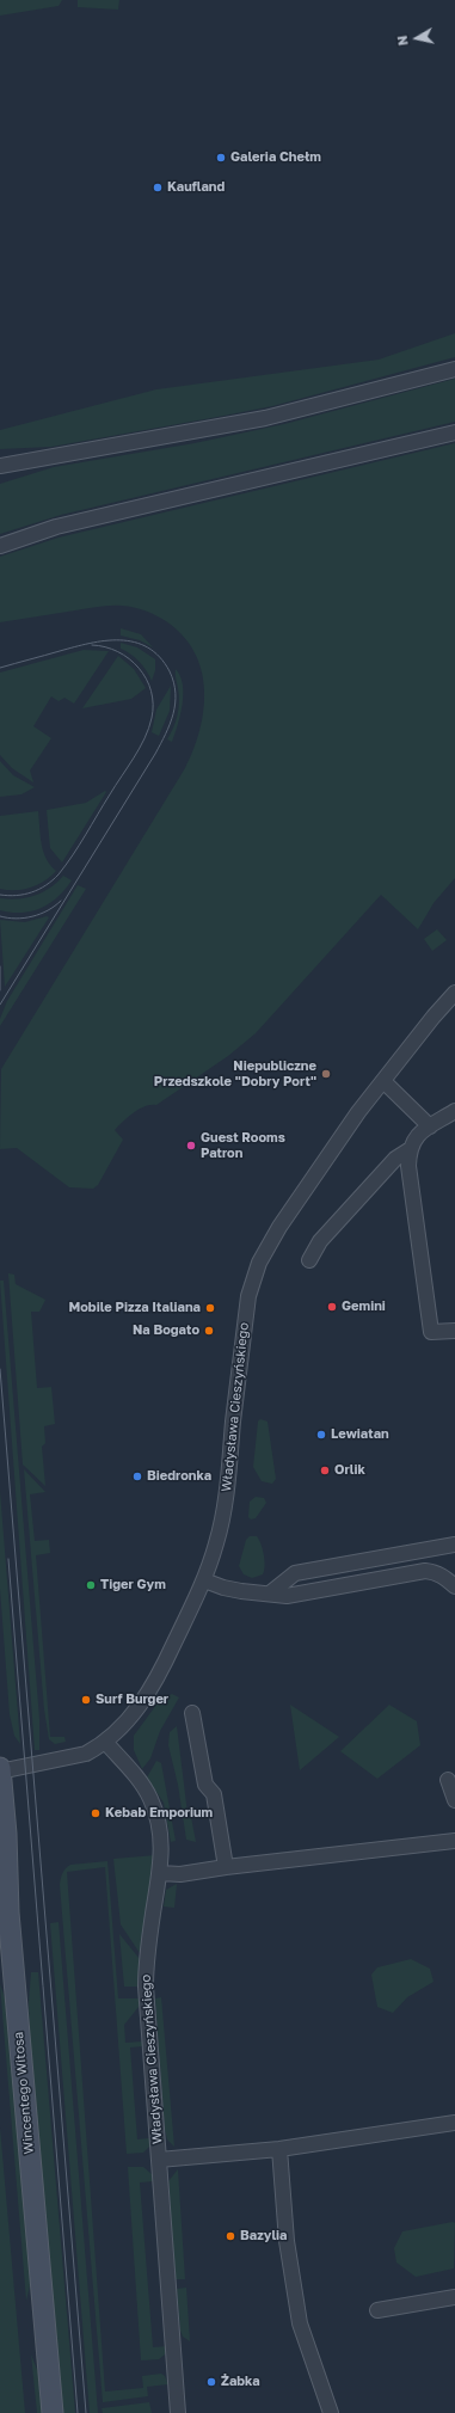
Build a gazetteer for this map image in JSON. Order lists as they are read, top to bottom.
{
  "streets": {
    "street": ["Władysława Cieszyńskiego", "Wincentego Witosa"]
  },
  "crossings": [
    ["Władysława Cieszyńskiego", "Wincentego Witosa"]
  ],
  "places": [
    "Galeria Chełm",
    "Kaufland",
    "Niepubliczne Przedszkole \"Dobry Port\"",
    "Guest Rooms Patron",
    "Gemini",
    "Mobile Pizza Italiana",
    "Na Bogato",
    "Lewiatan",
    "Orlik",
    "Biedronka",
    "Tiger Gym",
    "Surf Burger",
    "Kebab Emporium",
    "Bazylia",
    "Żabka"
  ],
  "north": "left"
}
